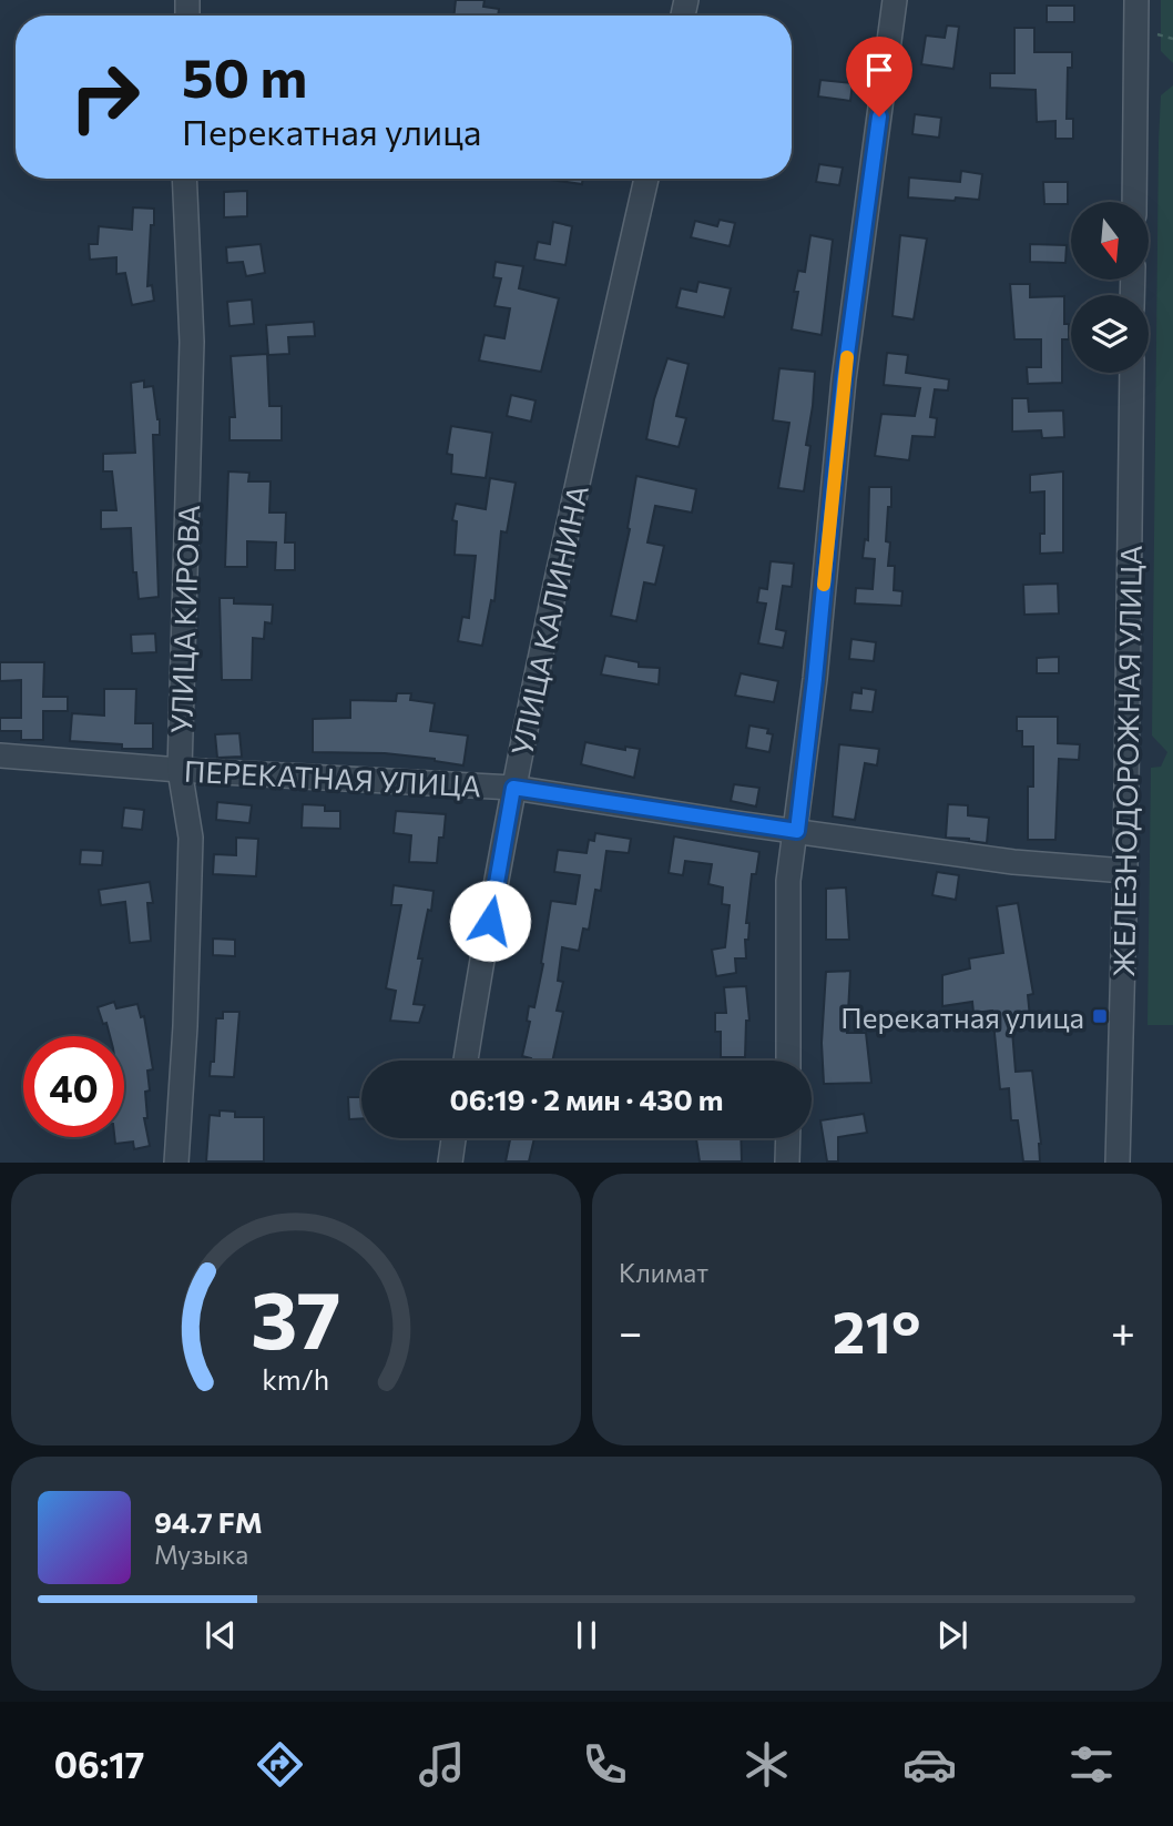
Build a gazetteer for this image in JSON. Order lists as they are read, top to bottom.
{
  "streets": {
    "street": [
      "УЛИЦА КИРОВА",
      "УЛИЦА КАЛИНИНА",
      "ЖЕЛЕЗНОДОРОЖНАЯ УЛИЦА",
      "ПЕРЕКАТНАЯ УЛИЦА"
    ]
  },
  "crossings": [
    ["УЛИЦА КИРОВА", "ПЕРЕКАТНАЯ УЛИЦА"],
    ["УЛИЦА КАЛИНИНА", "ПЕРЕКАТНАЯ УЛИЦА"],
    ["ЖЕЛЕЗНОДОРОЖНАЯ УЛИЦА", "ПЕРЕКАТНАЯ УЛИЦА"]
  ],
  "places": {
    "transit": ["Перекатная улица"]
  },
  "north": "bottom",
  "page": {
    "turn": ["50 m", "Перекатная улица"],
    "limit": "40",
    "trip": "06:19 · 2 мин · 430 m",
    "tile": "Климат",
    "heat": ["−", "21°", "+"],
    "song": ["94.7 FM", "Музыка"],
    "tabs": "06:17",
    "gauge": ["37", "km/h"]
  }
}
